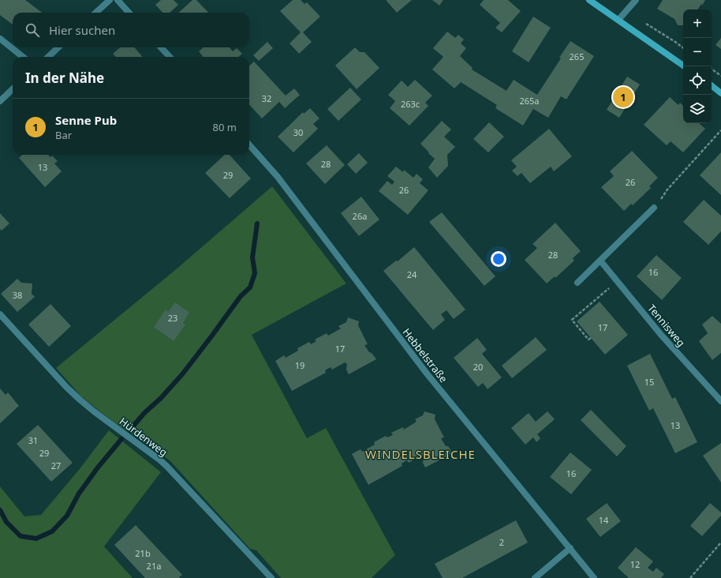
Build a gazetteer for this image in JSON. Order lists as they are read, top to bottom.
{
  "streets": {
    "street": ["Tennisweg", "Hebbelstraße", "Hürdenweg"]
  },
  "districts": ["WINDELSBLEICHE"],
  "house_numbers": [
    "265",
    "32",
    "265a",
    "263c",
    "30",
    "28",
    "13",
    "29",
    "26",
    "26",
    "26a",
    "28",
    "16",
    "24",
    "38",
    "23",
    "17",
    "17",
    "19",
    "20",
    "15",
    "13",
    "31",
    "29",
    "27",
    "16",
    "14",
    "2",
    "21b",
    "12",
    "21a"
  ],
  "page": {
    "map_buttons": ["+", "−"],
    "search": "Hier suchen",
    "heading": "In der Nähe",
    "pins": "1",
    "list": [
      {
        "mark": "1",
        "name": "Senne Pub",
        "note": "Bar",
        "value": "80 m"
      }
    ]
  }
}
